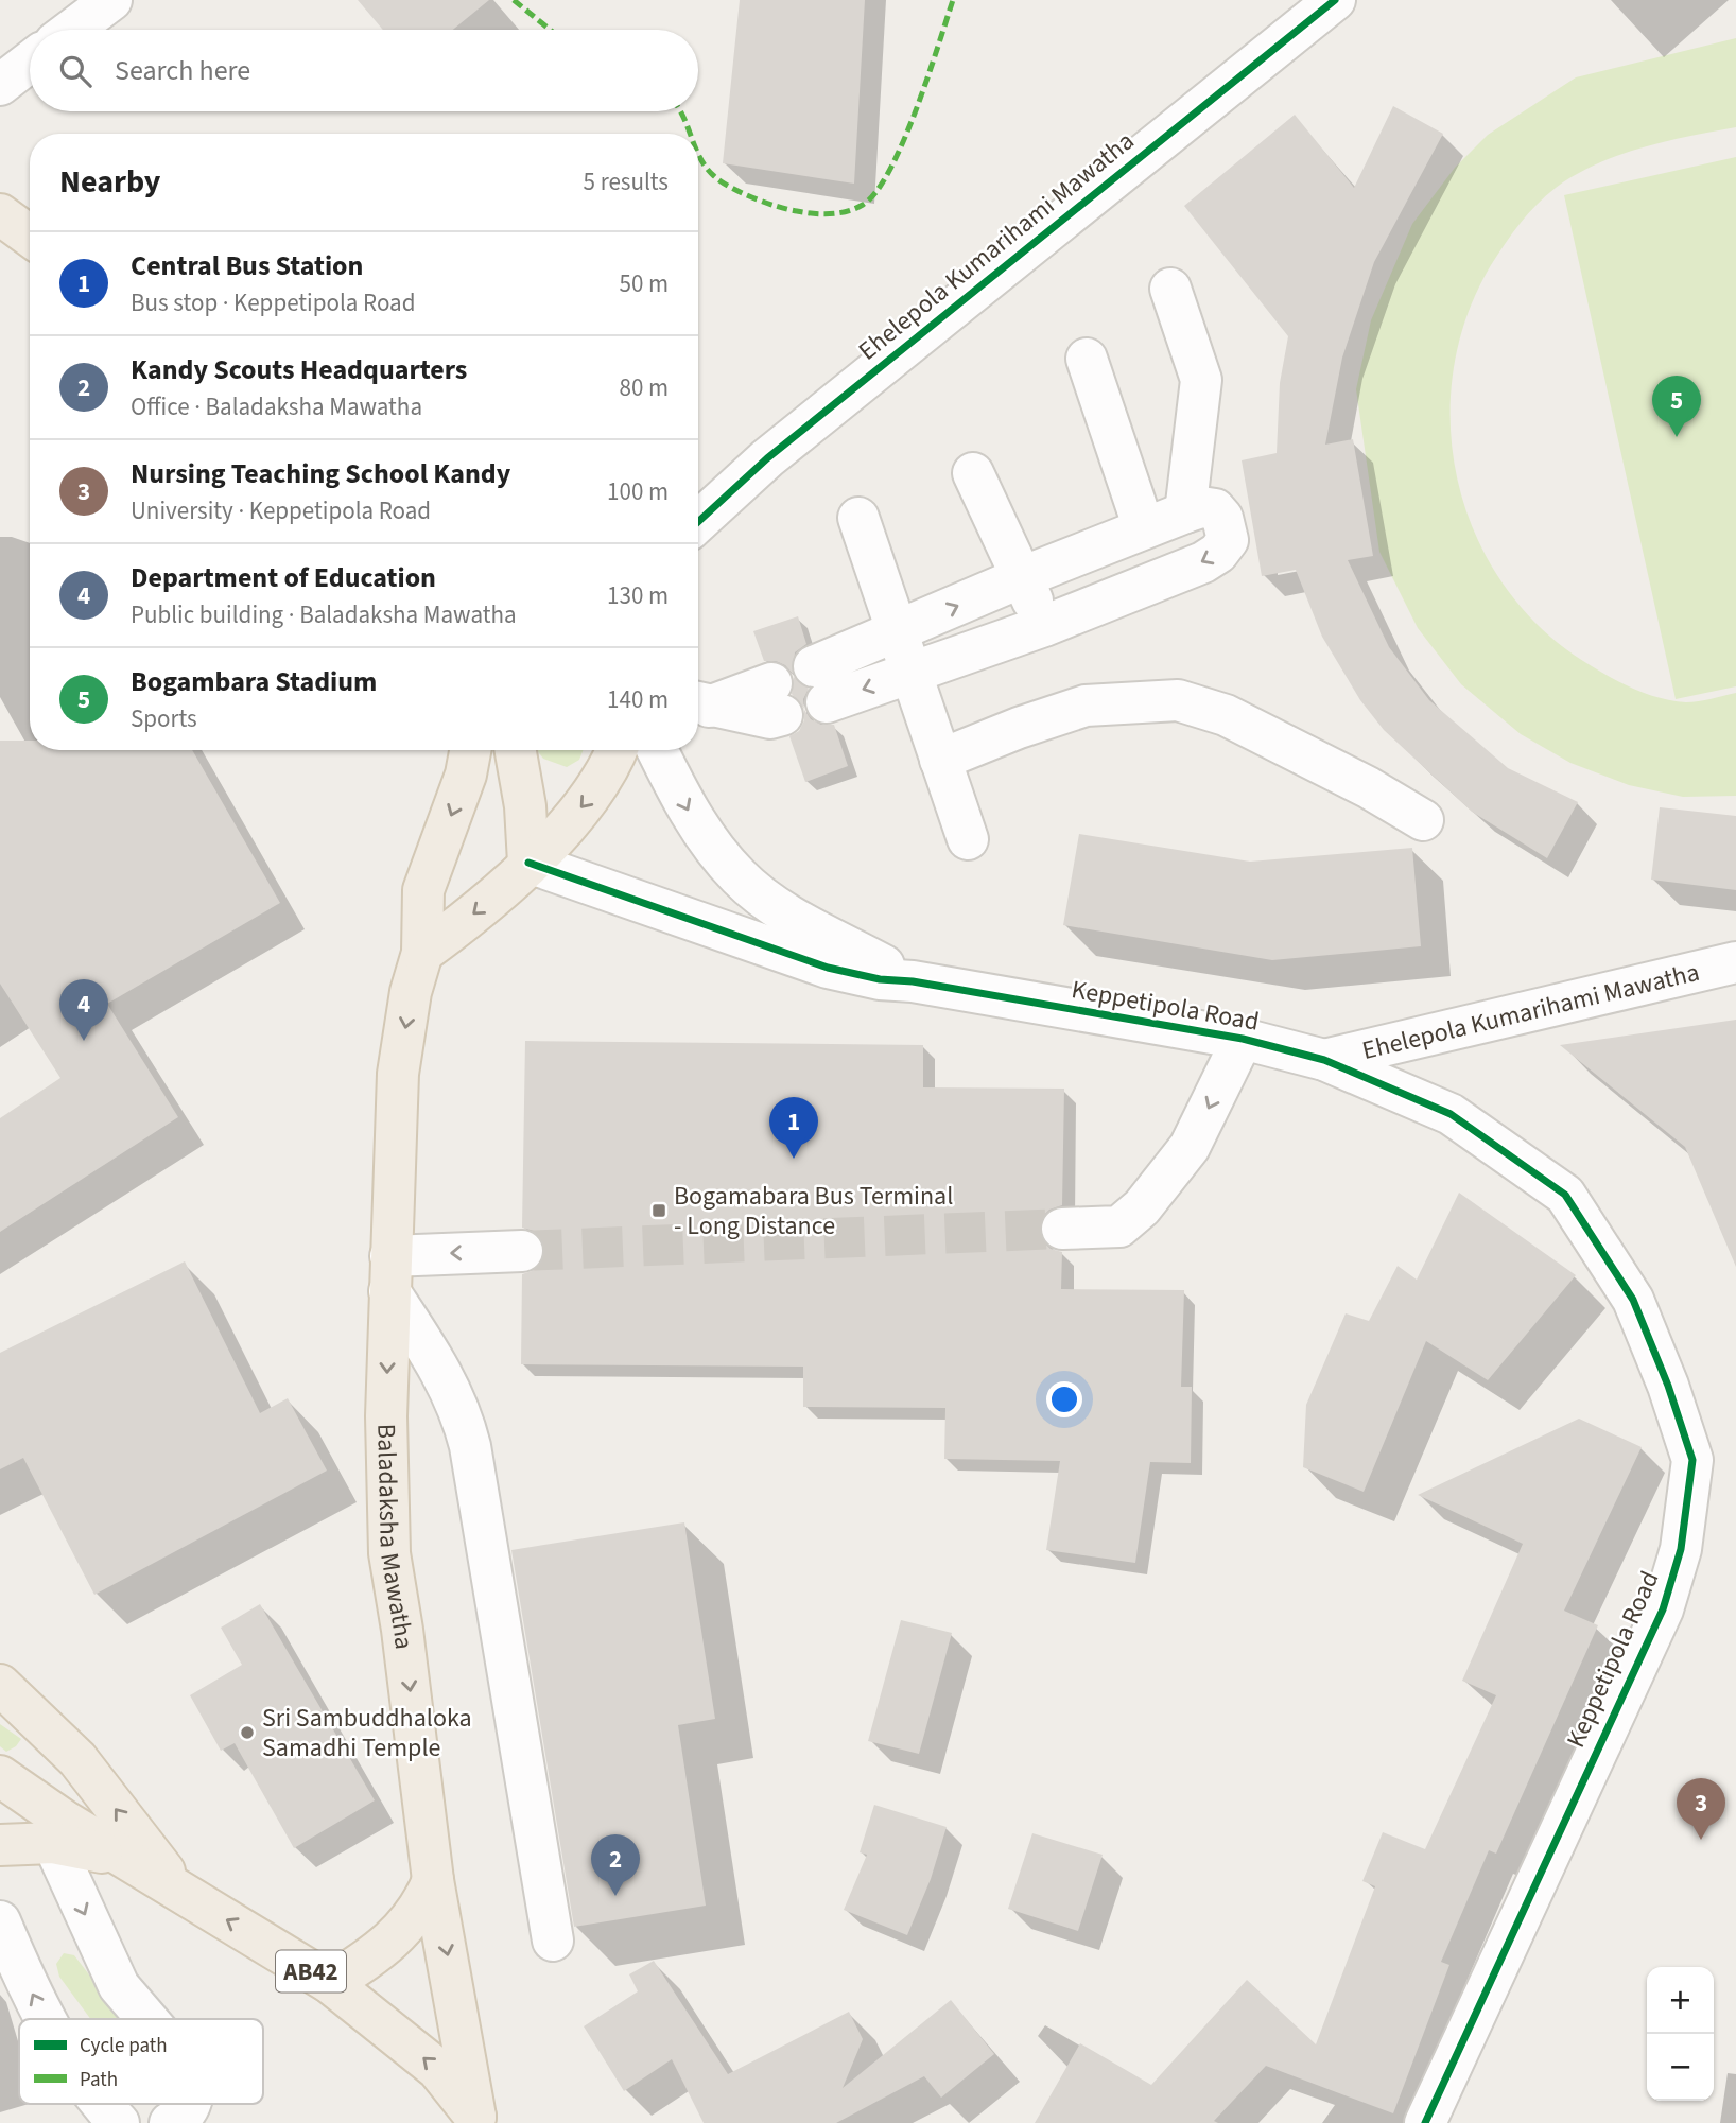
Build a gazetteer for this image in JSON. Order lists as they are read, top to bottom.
{
  "streets": {
    "main road": ["Baladaksha Mawatha", "AB42"],
    "street": ["Ehelepola Kumarihami Mawatha", "Keppetipola Road"]
  },
  "crossings": [
    ["Ehelepola Kumarihami Mawatha", "Keppetipola Road"],
    ["Baladaksha Mawatha", "AB42"]
  ],
  "one_way": ["Baladaksha Mawatha"],
  "places": {
    "transit": ["Bogamabara Bus Terminal - Long Distance"],
    "other": ["Sri Sambuddhaloka Samadhi Temple"]
  },
  "legend": ["Cycle path", "Path"],
  "page": {
    "search": "Search here",
    "heading": ["Nearby", "5 results"],
    "list": [
      {
        "mark": "1",
        "name": "Central Bus Station",
        "note": "Bus stop · Keppetipola Road",
        "value": "50 m"
      },
      {
        "mark": "2",
        "name": "Kandy Scouts Headquarters",
        "note": "Office · Baladaksha Mawatha",
        "value": "80 m"
      },
      {
        "mark": "3",
        "name": "Nursing Teaching School Kandy",
        "note": "University · Keppetipola Road",
        "value": "100 m"
      },
      {
        "mark": "4",
        "name": "Department of Education",
        "note": "Public building · Baladaksha Mawatha",
        "value": "130 m"
      },
      {
        "mark": "5",
        "name": "Bogambara Stadium",
        "note": "Sports",
        "value": "140 m"
      }
    ],
    "pins": [
      "5",
      "4",
      "1",
      "3",
      "2"
    ],
    "map_buttons": ["+", "−"]
  }
}
